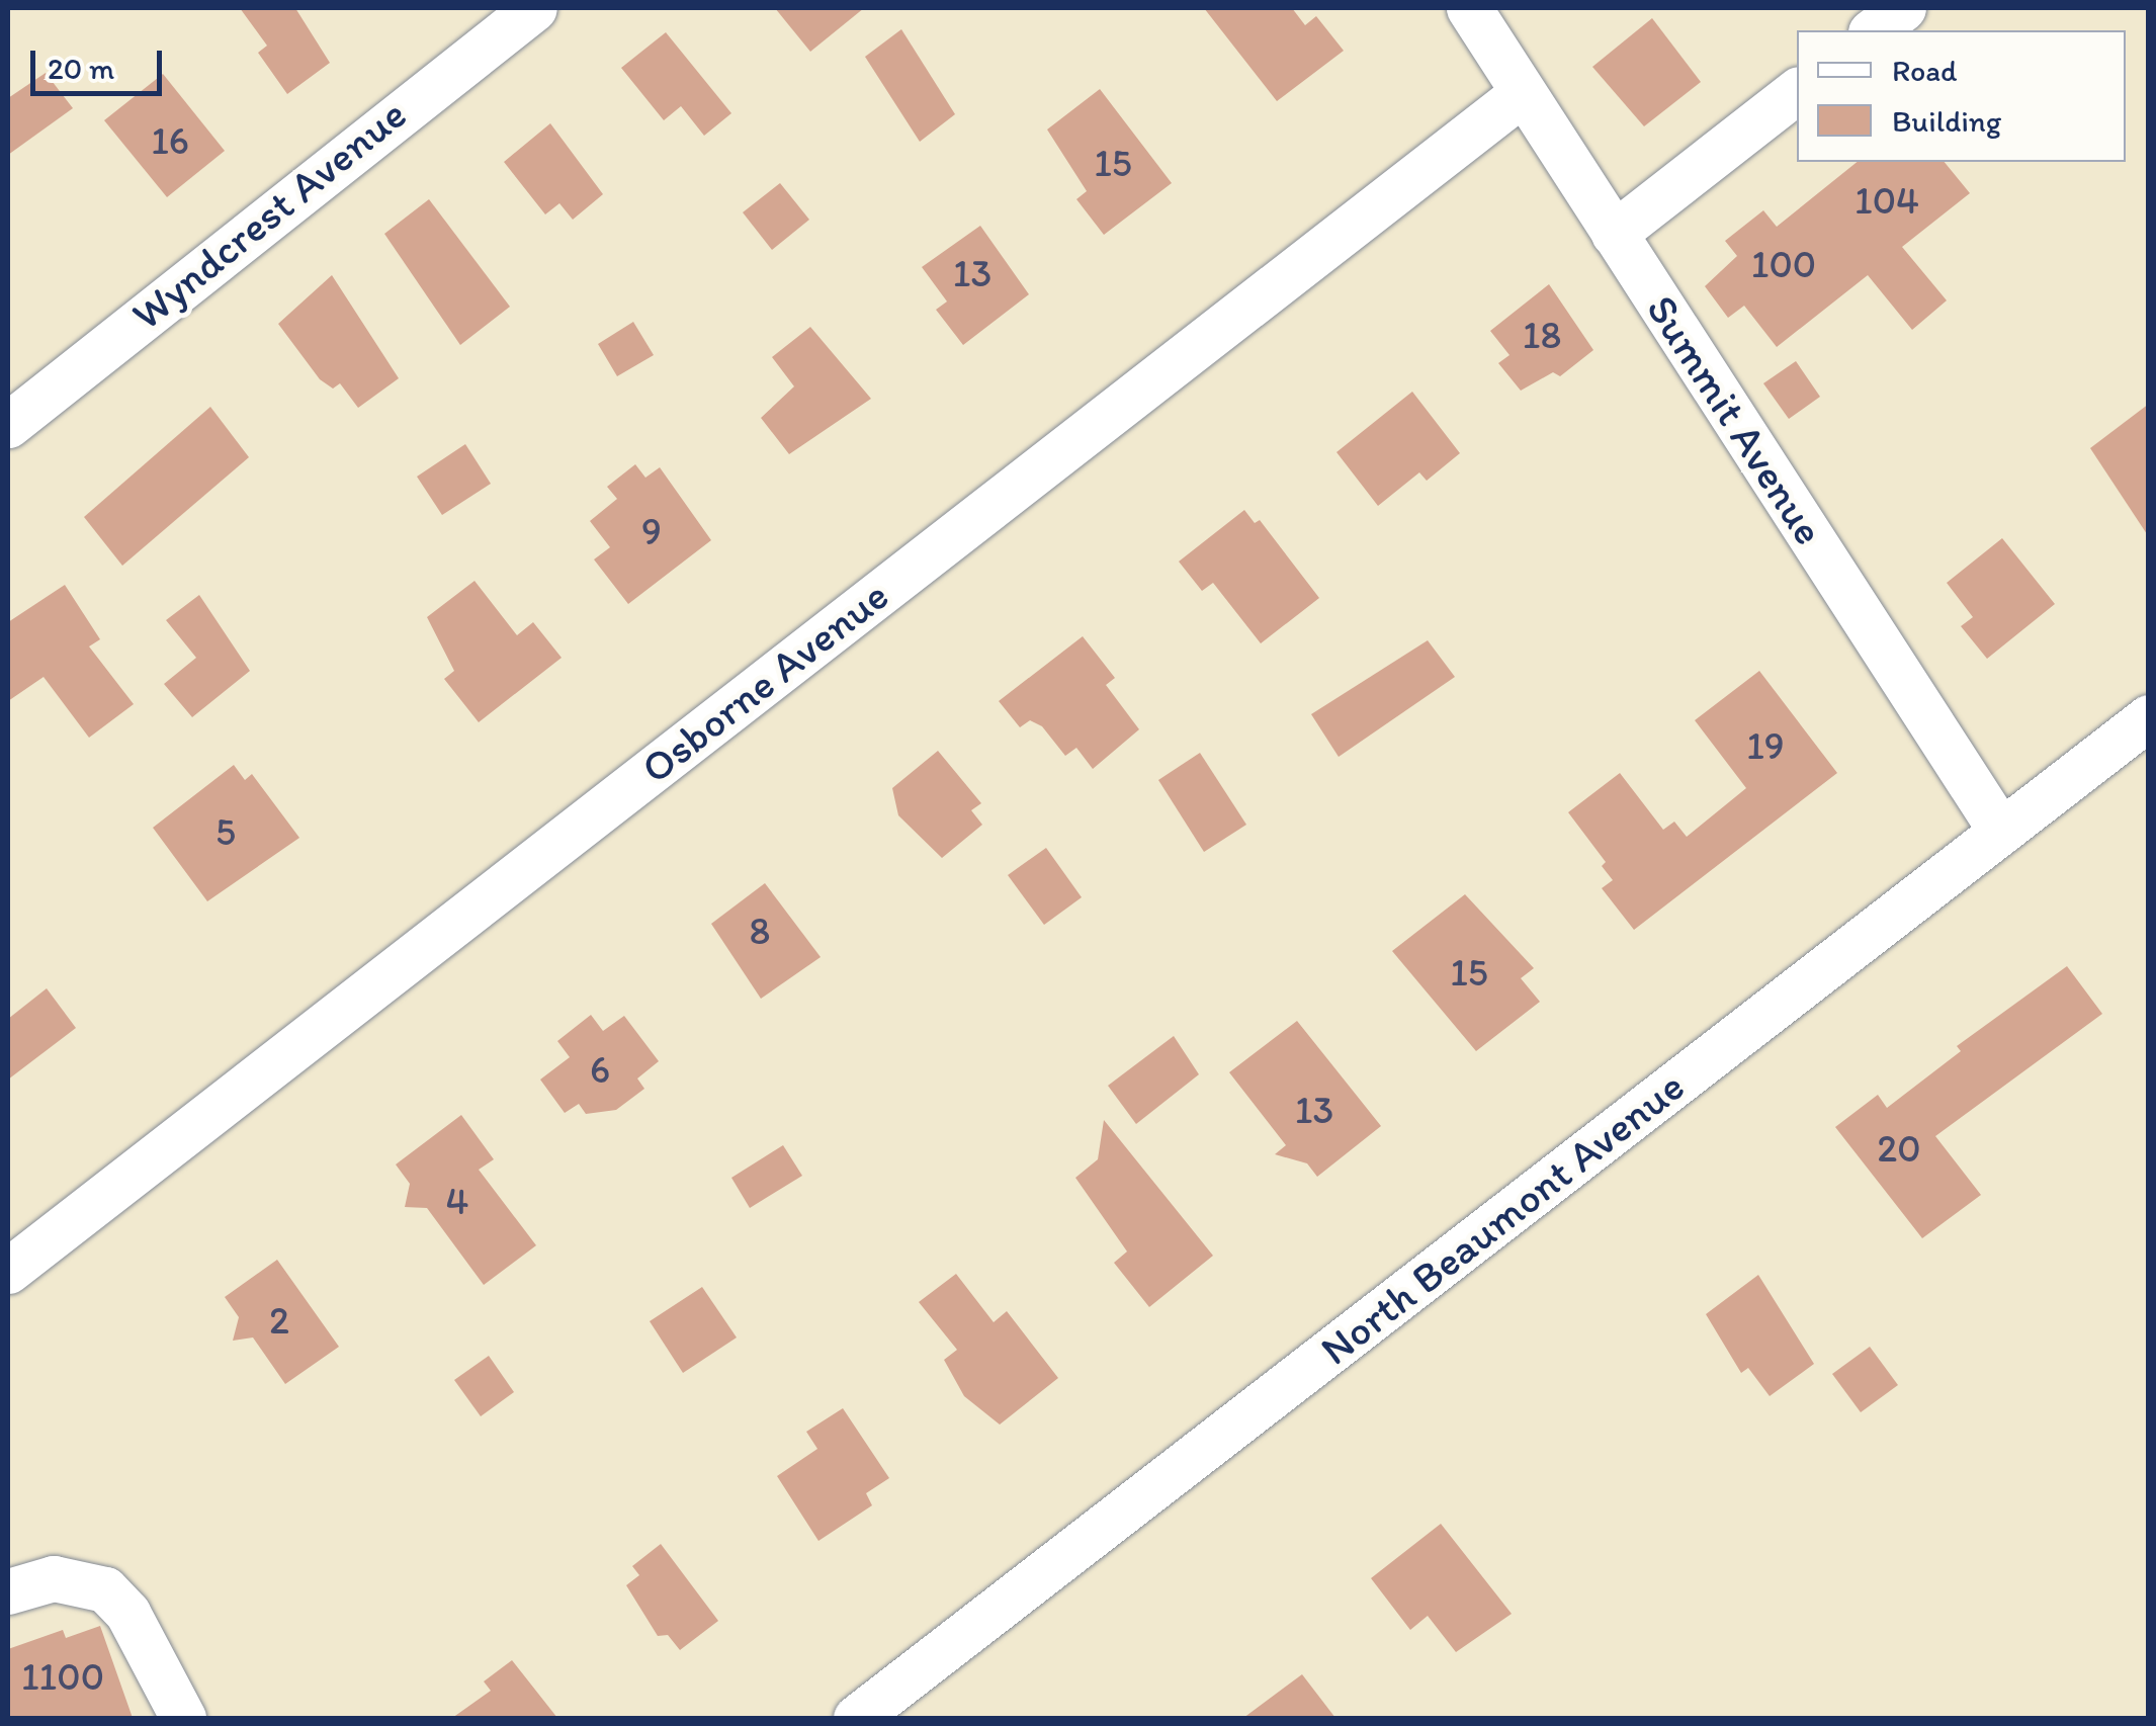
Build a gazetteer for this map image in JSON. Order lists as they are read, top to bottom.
{
  "streets": {
    "street": [
      "Wyndcrest Avenue",
      "Summit Avenue",
      "Osborne Avenue",
      "North Beaumont Avenue"
    ]
  },
  "crossings": [
    ["Summit Avenue", "Osborne Avenue"],
    ["Summit Avenue", "North Beaumont Avenue"]
  ],
  "house_numbers": [
    "16",
    "15",
    "104",
    "100",
    "13",
    "18",
    "9",
    "19",
    "5",
    "8",
    "15",
    "6",
    "13",
    "20",
    "4",
    "2",
    "1100"
  ],
  "legend": ["Road", "Building"],
  "scale_bar": "20 m"
}
